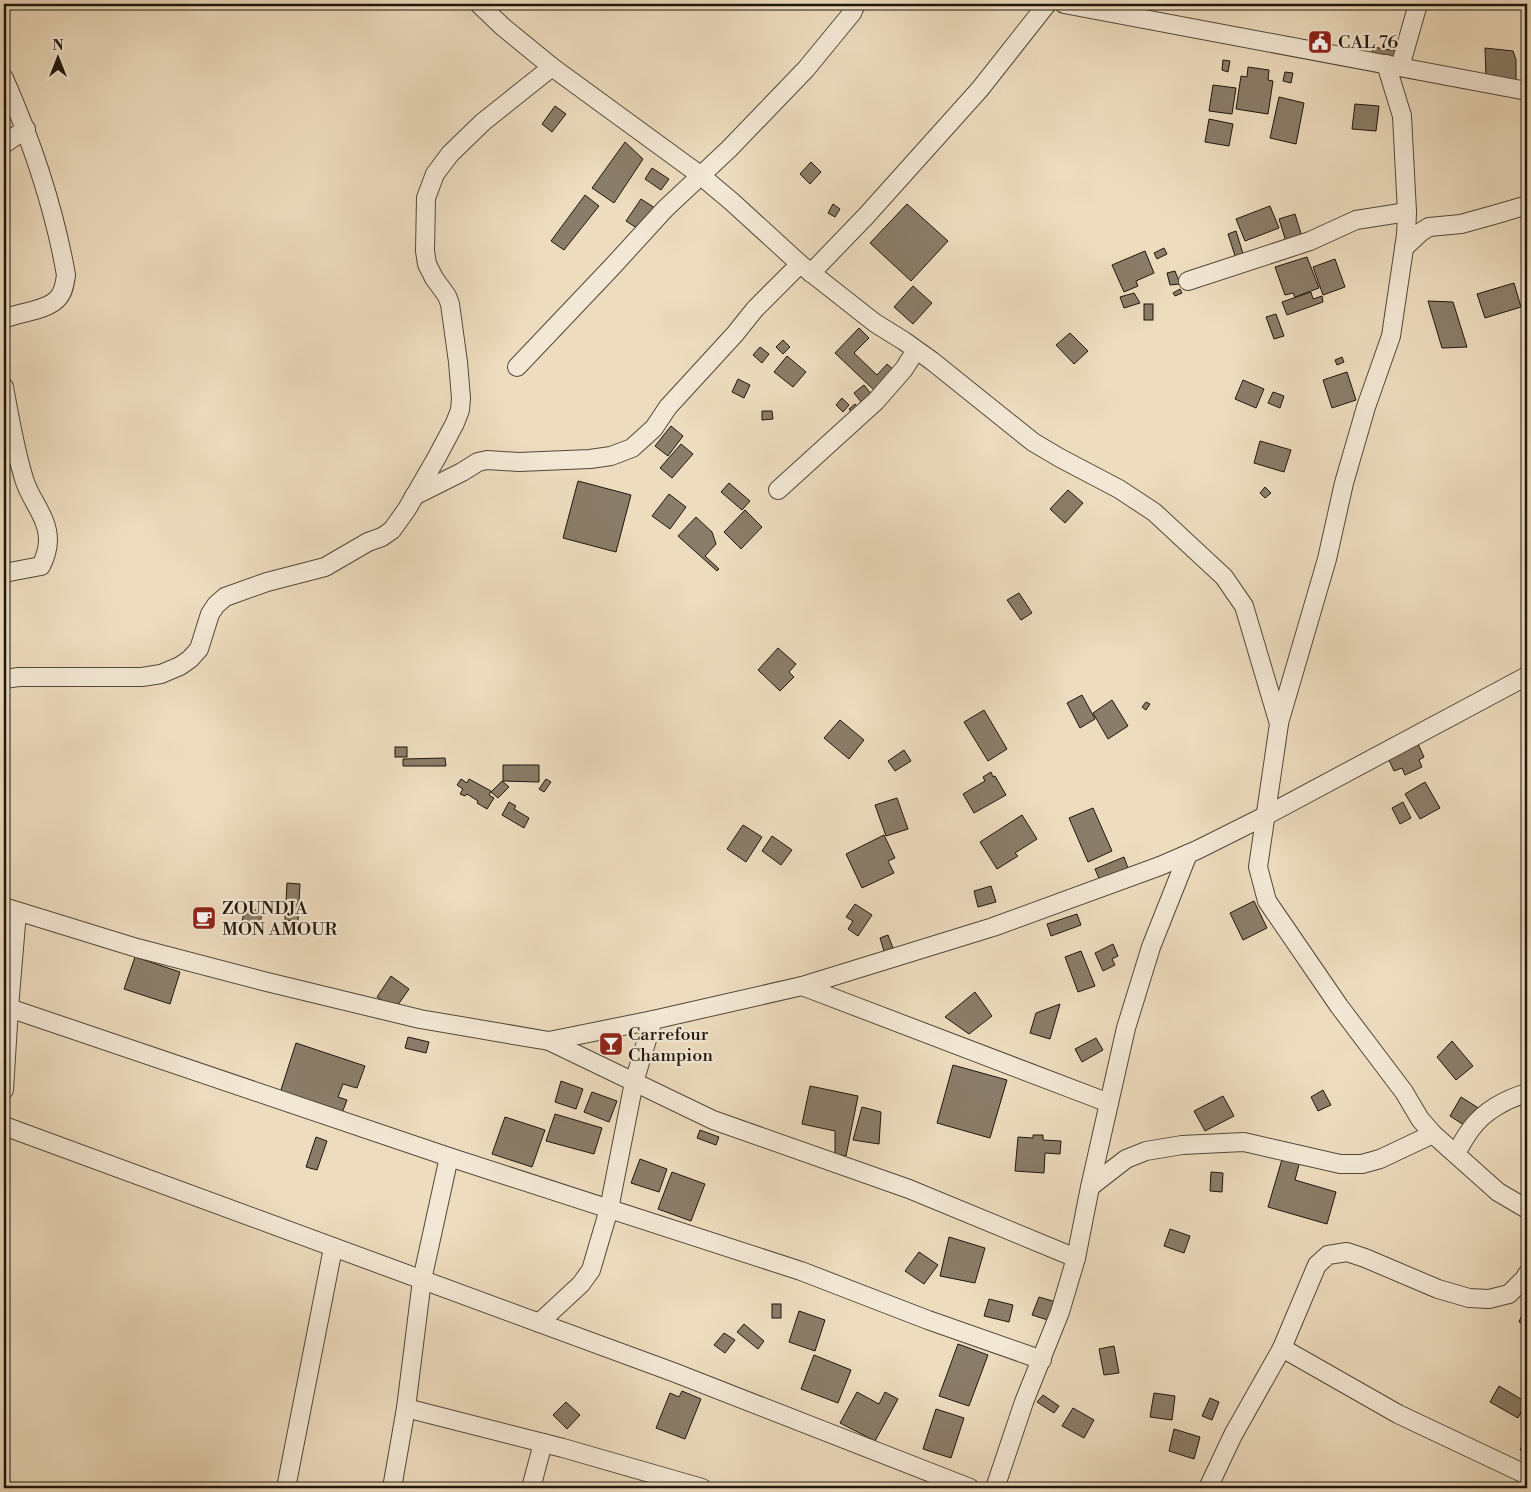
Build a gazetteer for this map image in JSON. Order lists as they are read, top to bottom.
{
  "places": {
    "public building": ["CAL 76"],
    "cafe": ["ZOUNDJA MON AMOUR"],
    "bar": ["Carrefour Champion"]
  },
  "north": "top"
}
